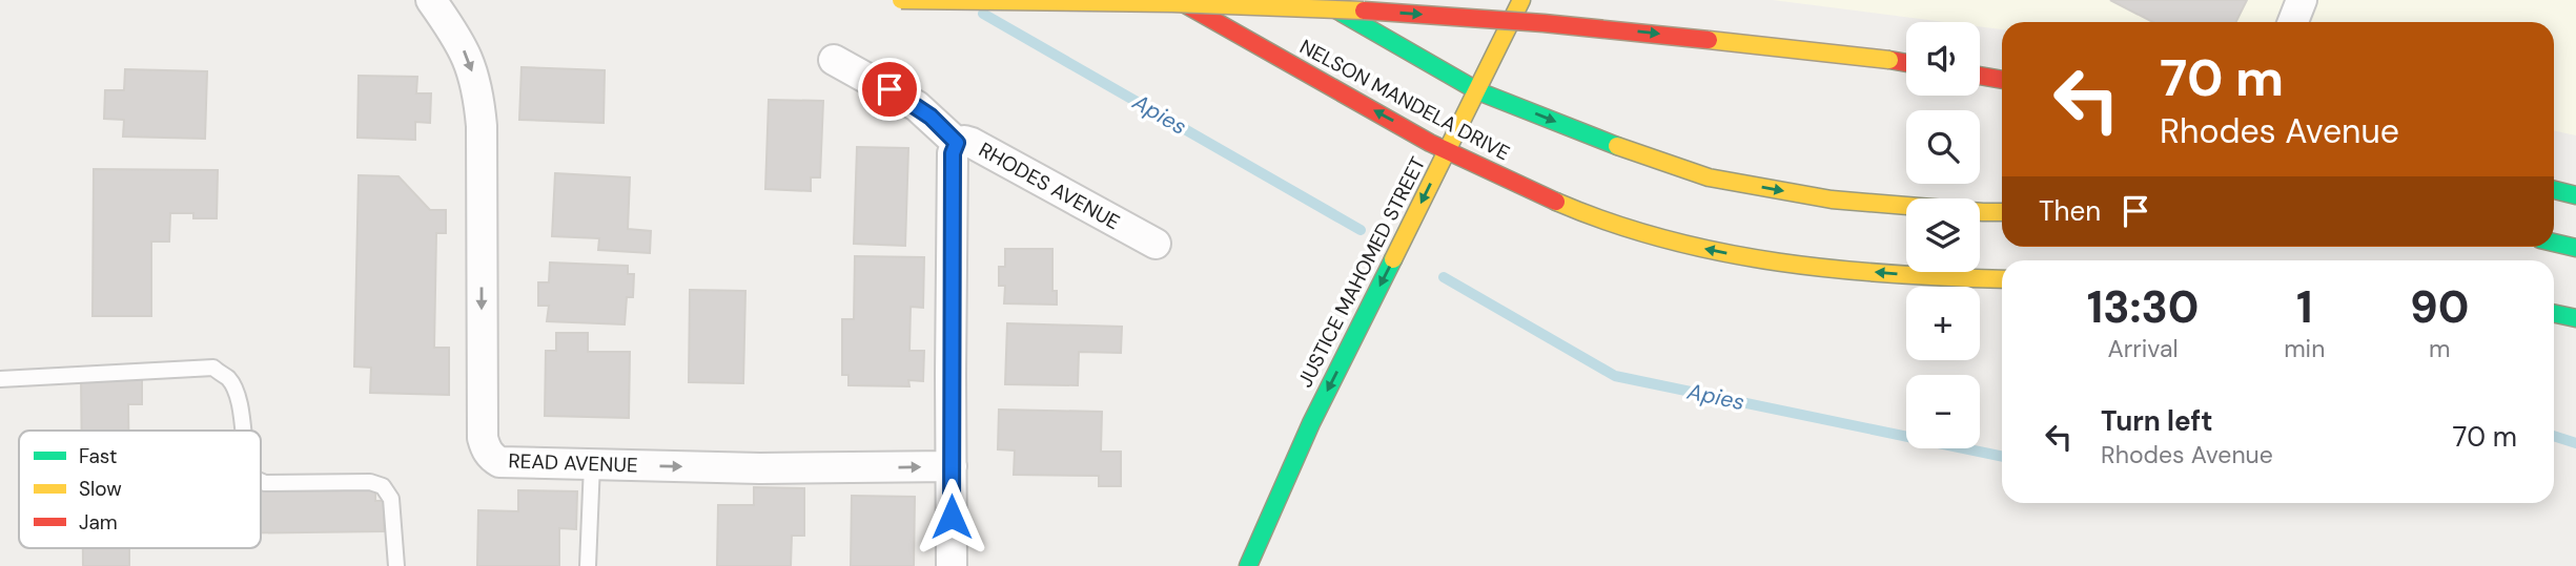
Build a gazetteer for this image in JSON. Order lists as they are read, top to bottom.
{
  "streets": {
    "main road": ["NELSON MANDELA DRIVE", "JUSTICE MAHOMED STREET"],
    "street": ["RHODES AVENUE", "READ AVENUE"]
  },
  "crossings": [
    ["NELSON MANDELA DRIVE", "JUSTICE MAHOMED STREET"]
  ],
  "one_way": ["JUSTICE MAHOMED STREET"],
  "water": ["Apies"],
  "legend": ["Fast", "Slow", "Jam"],
  "page": {
    "map_buttons": ["+", "−"],
    "turn": ["70 m", "Rhodes Avenue"],
    "then": "Then",
    "eta": [
      "13:30",
      "Arrival",
      "1",
      "min",
      "90",
      "m"
    ],
    "list": [
      {
        "name": "Turn left",
        "note": "Rhodes Avenue",
        "value": "70 m"
      }
    ]
  }
}
